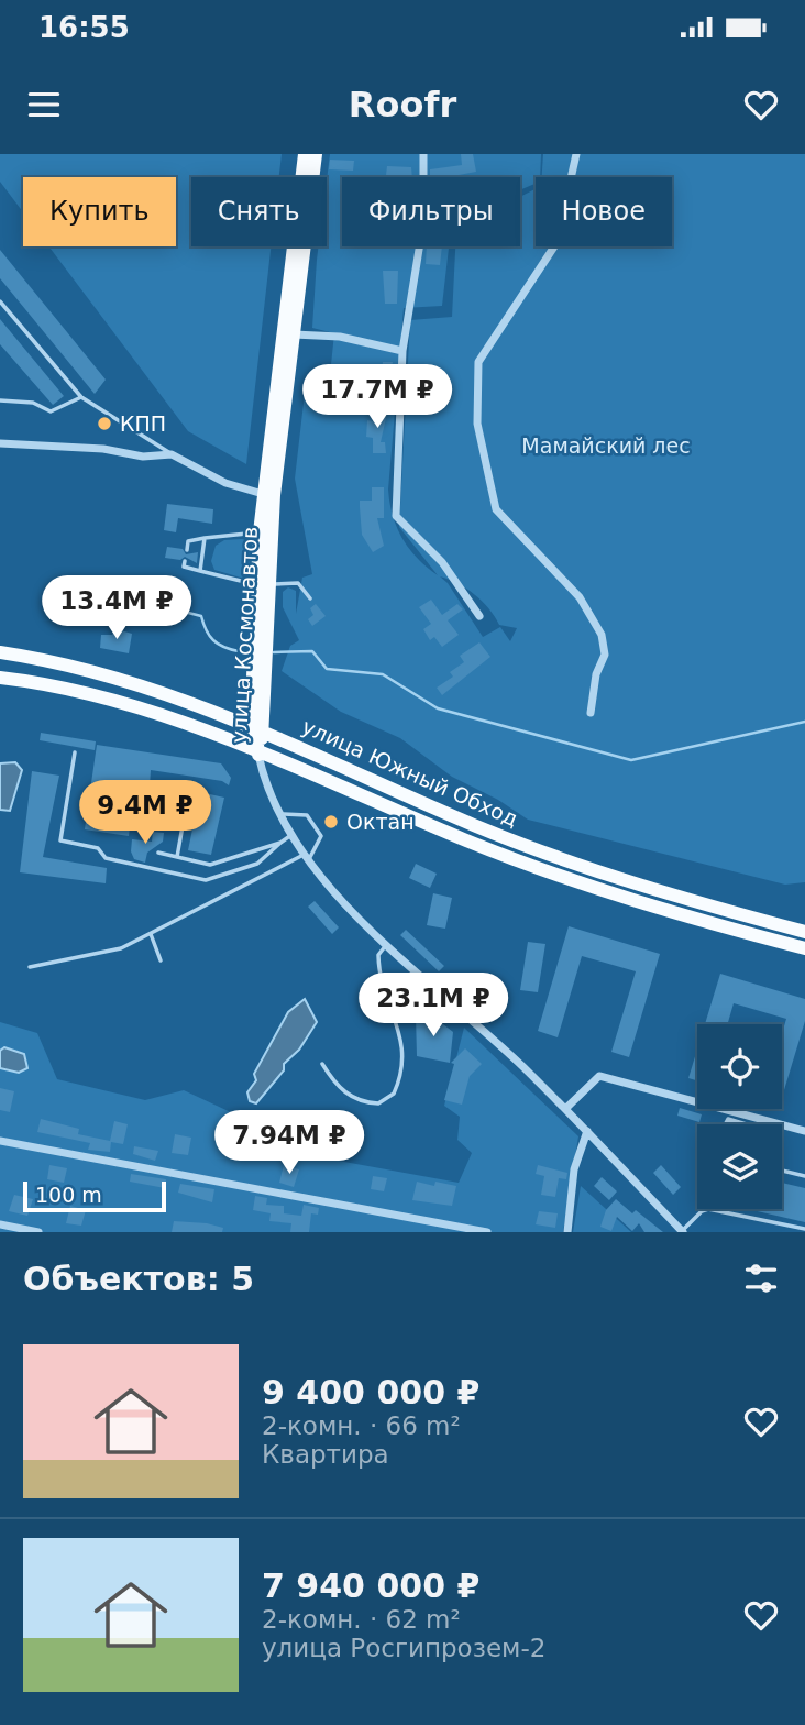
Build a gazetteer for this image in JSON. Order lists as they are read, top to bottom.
{
  "streets": {
    "main road": ["улица Космонавтов", "улица Южный Обход"]
  },
  "crossings": [
    ["улица Космонавтов", "улица Южный Обход"]
  ],
  "parks": ["Мамайский лес"],
  "places": ["КПП", "Октан"],
  "scale_bar": "100 m",
  "page": {
    "status": "16:55",
    "header": "Roofr",
    "chip": [
      "Купить",
      "Снять",
      "Фильтры",
      "Новое"
    ],
    "price": [
      "17.7M ₽",
      "13.4M ₽",
      "9.4M ₽",
      "23.1M ₽",
      "7.94M ₽"
    ],
    "scale": "100 m",
    "heading": "Объектов: 5",
    "list": [
      {
        "name": "9 400 000 ₽",
        "note": "2-комн. · 66 m² · Квартира"
      },
      {
        "name": "7 940 000 ₽",
        "note": "2-комн. · 62 m² · улица Росгипрозем-2"
      }
    ]
  }
}
